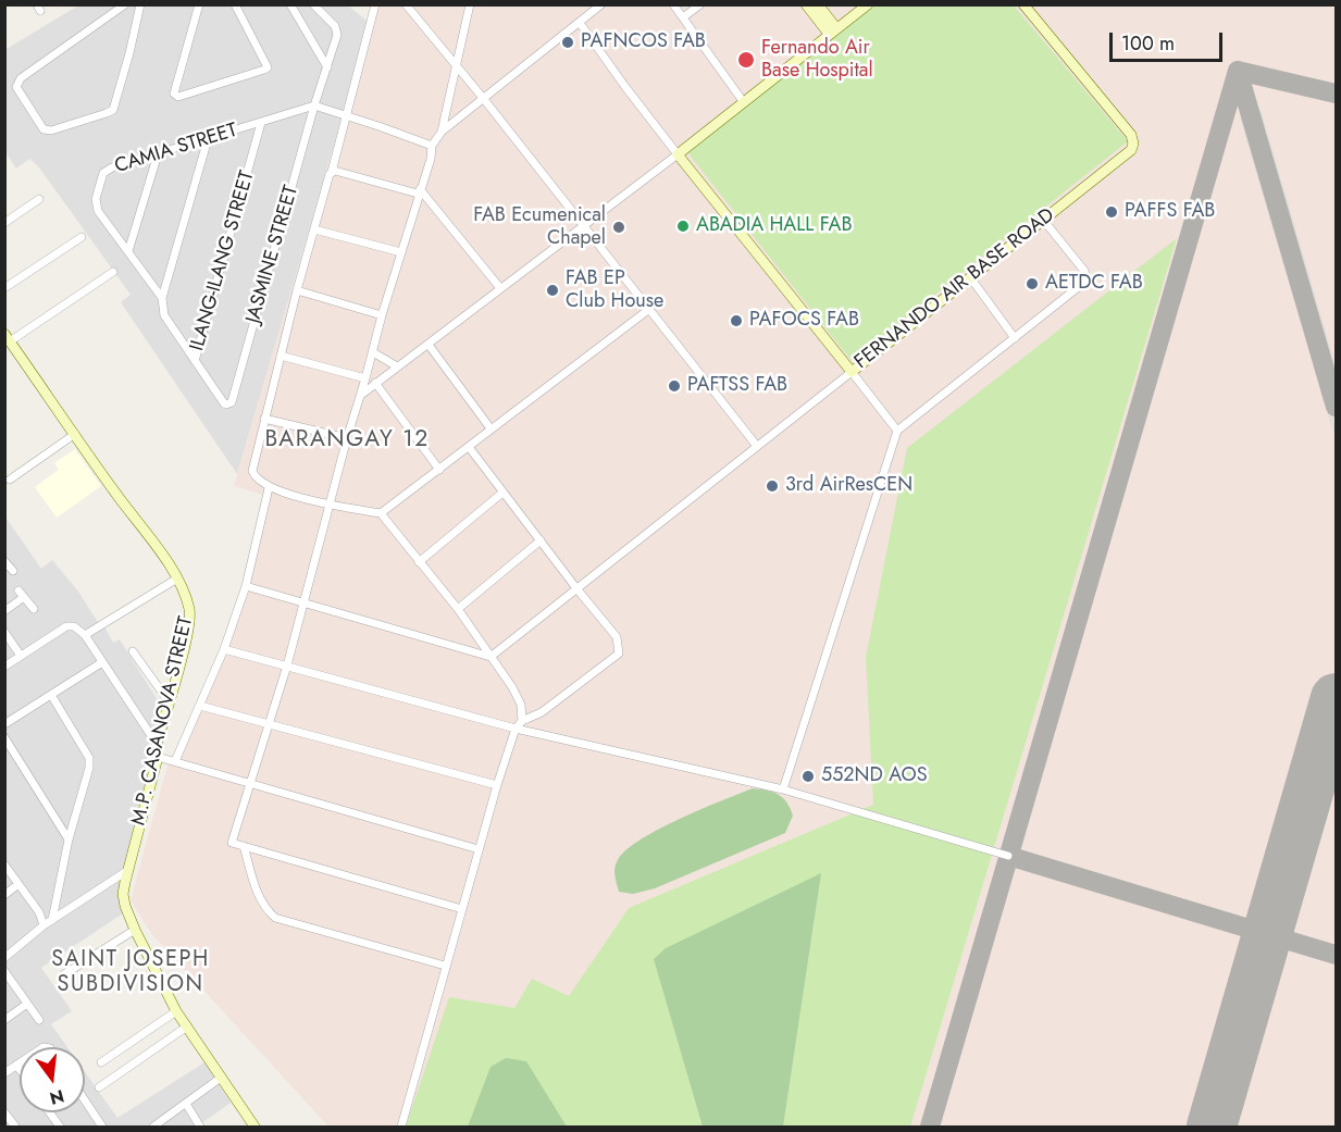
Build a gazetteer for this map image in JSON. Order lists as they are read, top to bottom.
{
  "streets": {
    "street": [
      "CAMIA STREET",
      "JASMINE STREET",
      "ILANG-ILANG STREET",
      "FERNANDO AIR BASE ROAD",
      "M.P. CASANOVA STREET"
    ]
  },
  "crossings": [
    ["CAMIA STREET", "JASMINE STREET"],
    ["CAMIA STREET", "ILANG-ILANG STREET"]
  ],
  "districts": ["BARANGAY 12", "SAINT JOSEPH SUBDIVISION"],
  "places": [
    "PAFNCOS FAB",
    "Fernando Air Base Hospital",
    "PAFFS FAB",
    "ABADIA HALL FAB",
    "FAB Ecumenical Chapel",
    "AETDC FAB",
    "FAB EP Club House",
    "PAFOCS FAB",
    "PAFTSS FAB",
    "3rd AirResCEN",
    "552ND AOS"
  ],
  "scale_bar": "100 m",
  "north": "bottom"
}
